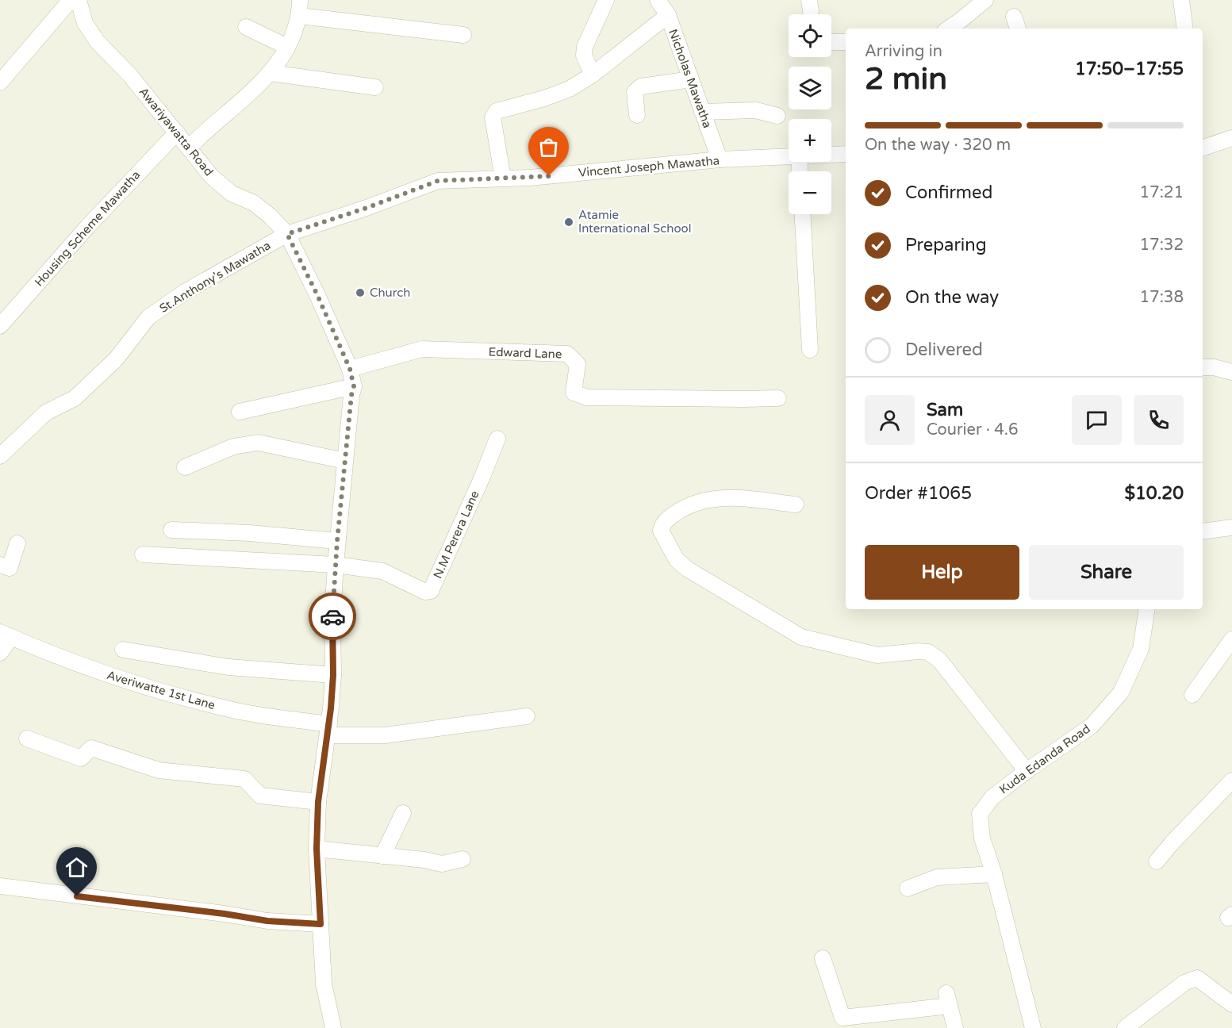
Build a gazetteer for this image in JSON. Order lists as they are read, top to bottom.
{
  "streets": {
    "street": [
      "Nicholas Mawatha",
      "Awariyawatta Road",
      "Vincent Joseph Mawatha",
      "Housing Scheme Mawatha",
      "St.Anthony's Mawatha",
      "Edward Lane",
      "N.M Perera Lane",
      "Averiwatte 1st Lane",
      "Kuda Edanda Road"
    ]
  },
  "crossings": [
    ["Nicholas Mawatha", "Vincent Joseph Mawatha"],
    ["Awariyawatta Road", "Vincent Joseph Mawatha"],
    ["Awariyawatta Road", "Housing Scheme Mawatha"],
    ["Awariyawatta Road", "St.Anthony's Mawatha"],
    ["Awariyawatta Road", "Edward Lane"],
    ["Awariyawatta Road", "N.M Perera Lane"],
    ["Awariyawatta Road", "Averiwatte 1st Lane"],
    ["Vincent Joseph Mawatha", "St.Anthony's Mawatha"]
  ],
  "places": ["Atamie International School", "Church"],
  "page": {
    "map_buttons": ["+", "−"],
    "heading": ["2 min", "Arriving in", "17:50–17:55"],
    "panel": [
      "Sam",
      "Courier · 4.6",
      "Order #1065",
      "$10.20"
    ],
    "bar": "On the way · 320 m",
    "list": [
      ["Confirmed", "17:21"],
      ["Preparing", "17:32"],
      ["On the way", "17:38"],
      "Delivered"
    ],
    "buttons": ["Help", "Share"]
  }
}
